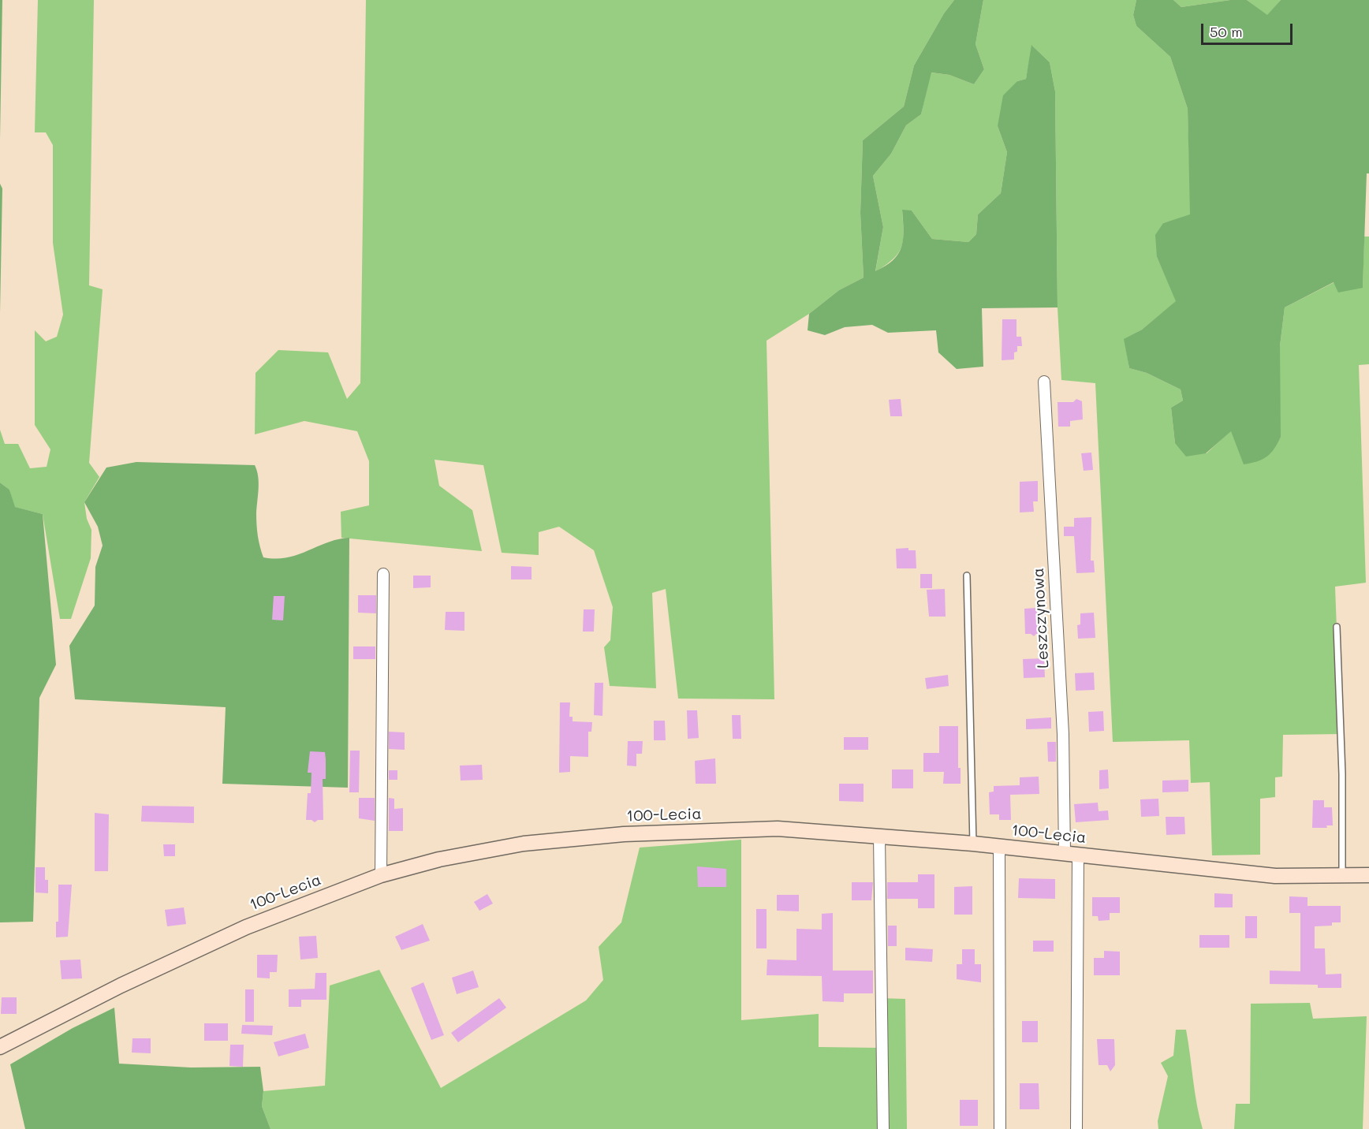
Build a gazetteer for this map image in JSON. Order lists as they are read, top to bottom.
{
  "streets": {
    "street": ["Leszczynowa", "100-Lecia"]
  },
  "crossings": [
    ["Leszczynowa", "100-Lecia"]
  ],
  "scale_bar": "50 m"
}
